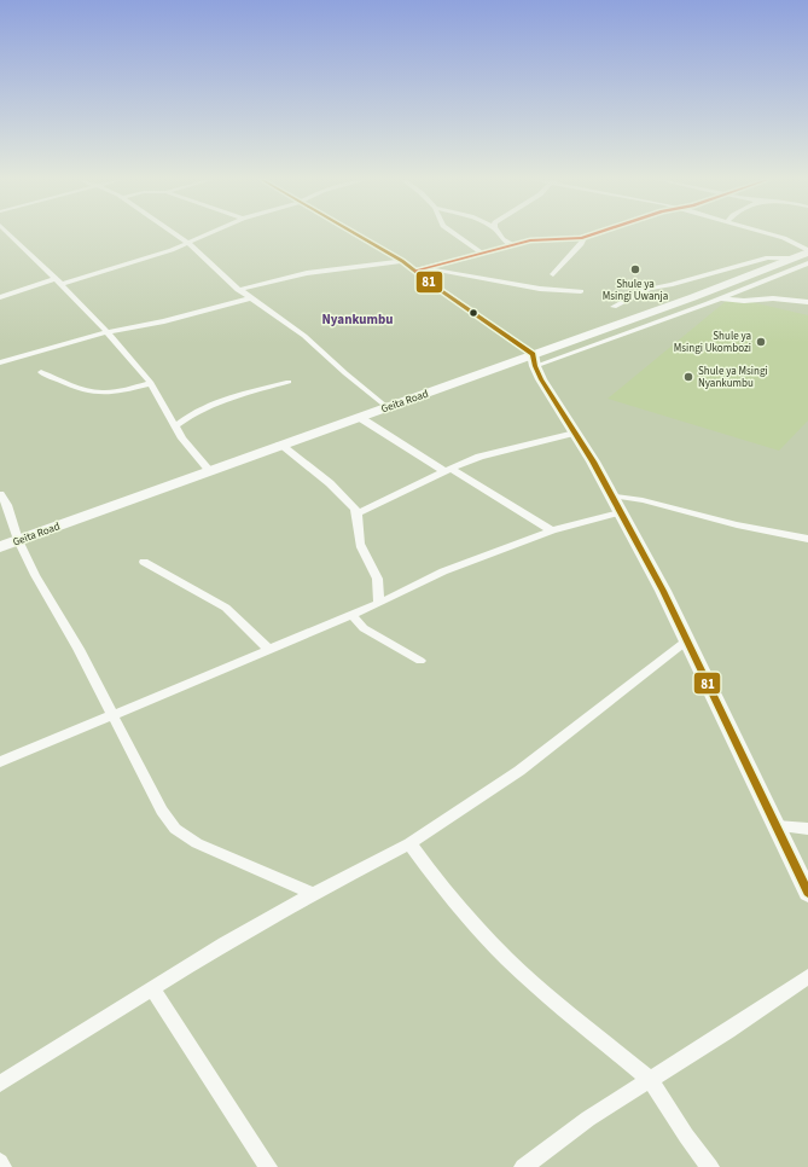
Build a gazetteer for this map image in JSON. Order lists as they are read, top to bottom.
{
  "streets": {
    "highway": ["Geita Road"]
  },
  "districts": ["Nyankumbu"],
  "places": ["Shule ya Msingi Uwanja", "Shule ya Msingi Ukombozi", "Shule ya Msingi Nyankumbu"],
  "lines": ["transit line 81"]
}
